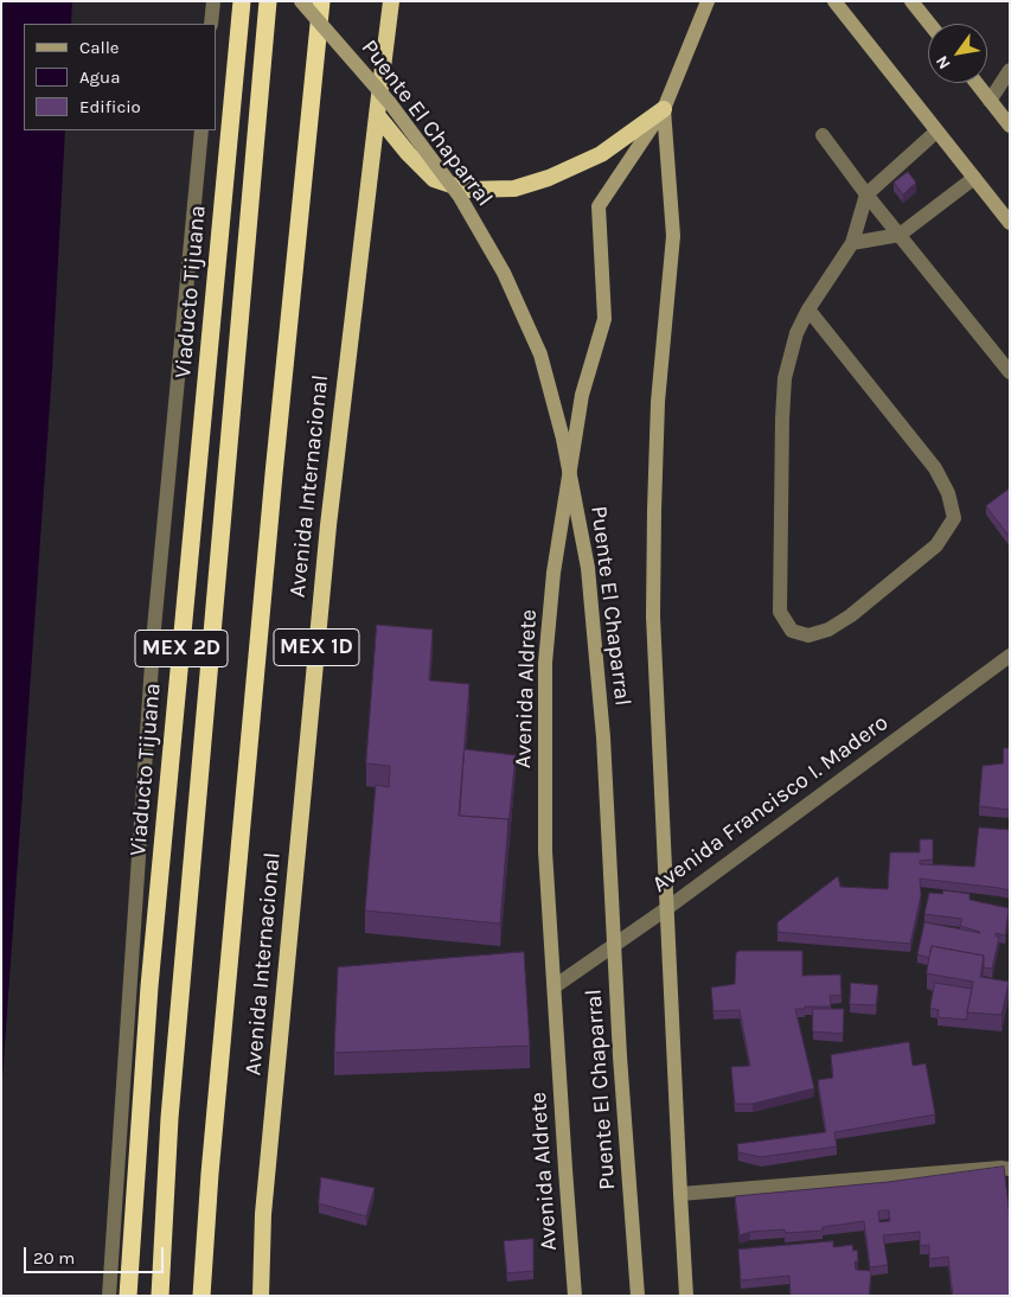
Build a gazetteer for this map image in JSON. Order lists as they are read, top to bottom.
{
  "streets": {
    "highway": [
      "Viaducto Tijuana",
      "Avenida Internacional",
      "MEX 1D",
      "MEX 2D"
    ],
    "main road": ["Puente El Chaparral", "Avenida Aldrete"],
    "street": ["Avenida Francisco I. Madero"]
  },
  "crossings": [
    ["Avenida Aldrete", "Avenida Francisco I. Madero"]
  ],
  "legend": ["Calle", "Agua", "Edificio"],
  "scale_bar": "20 m",
  "north": "bottom left"
}
